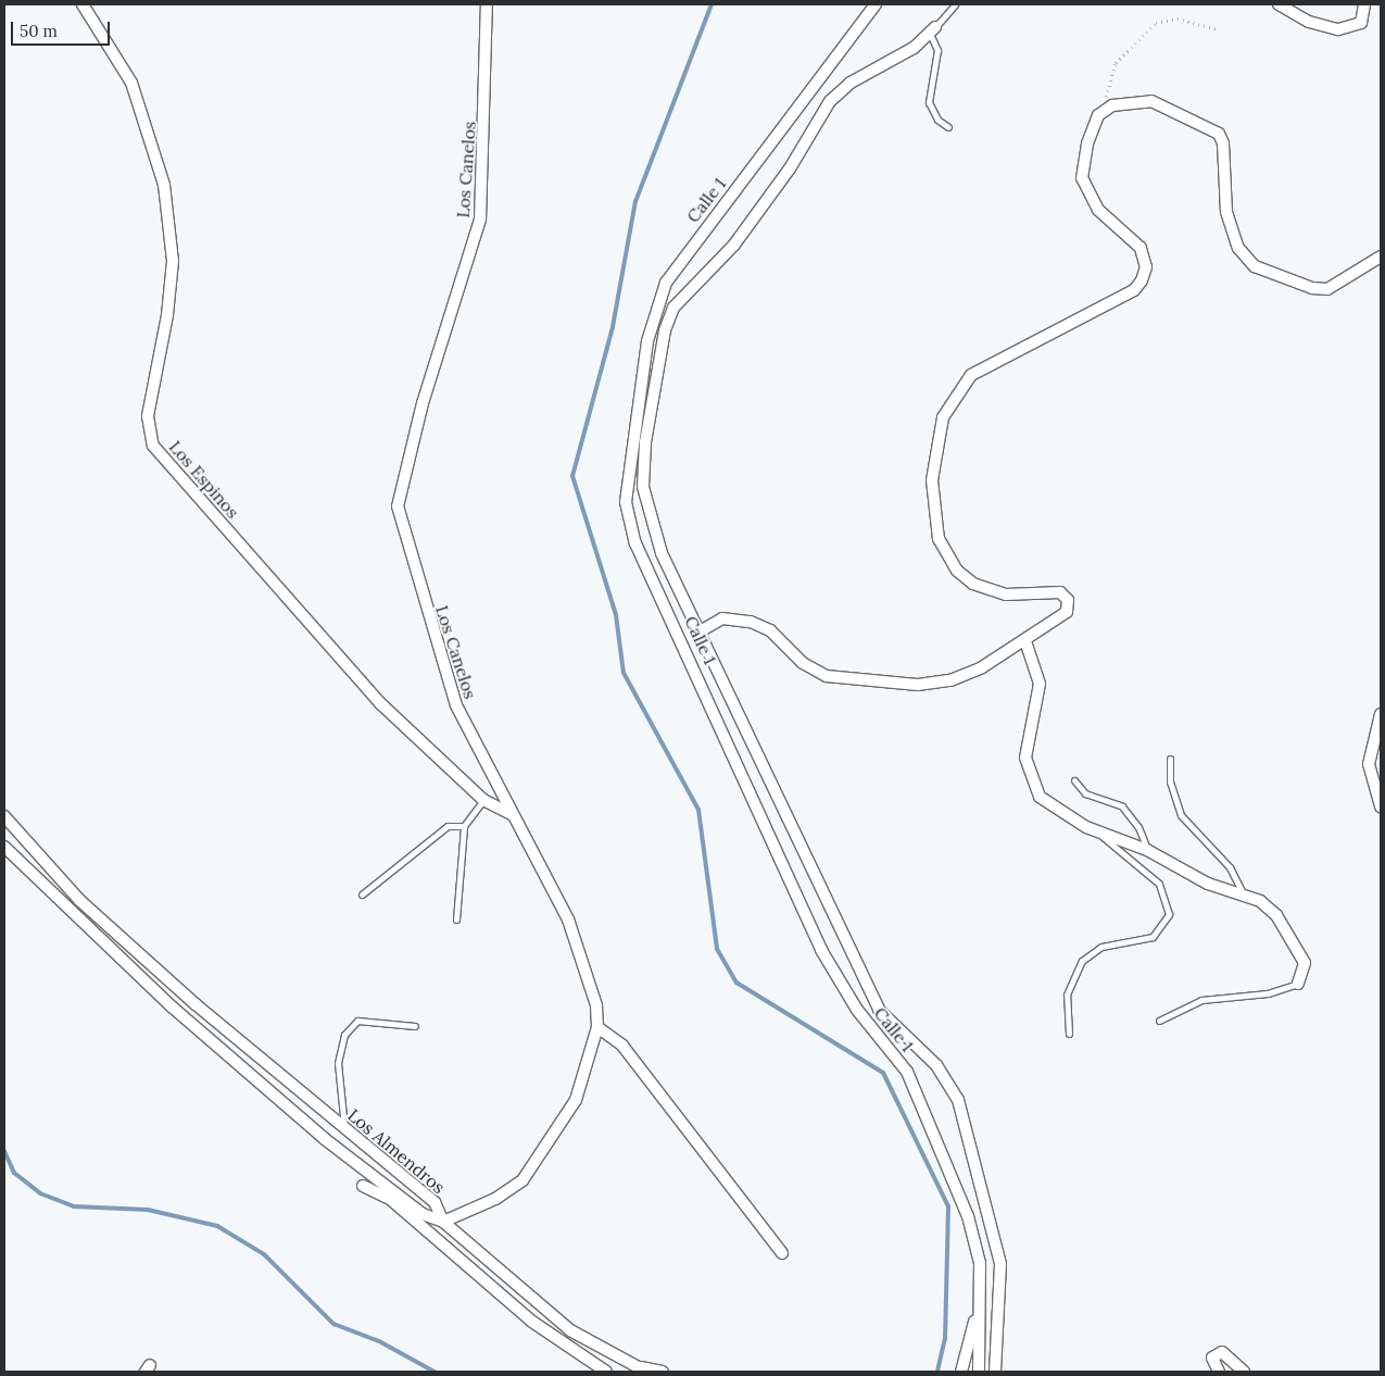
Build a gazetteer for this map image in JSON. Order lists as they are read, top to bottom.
{
  "streets": {
    "street": [
      "Los Canelos",
      "Calle 1",
      "Los Espinos",
      "Los Almendros"
    ]
  },
  "crossings": [
    ["Los Canelos", "Los Espinos"],
    ["Los Canelos", "Los Almendros"]
  ],
  "scale_bar": "50 m"
}
